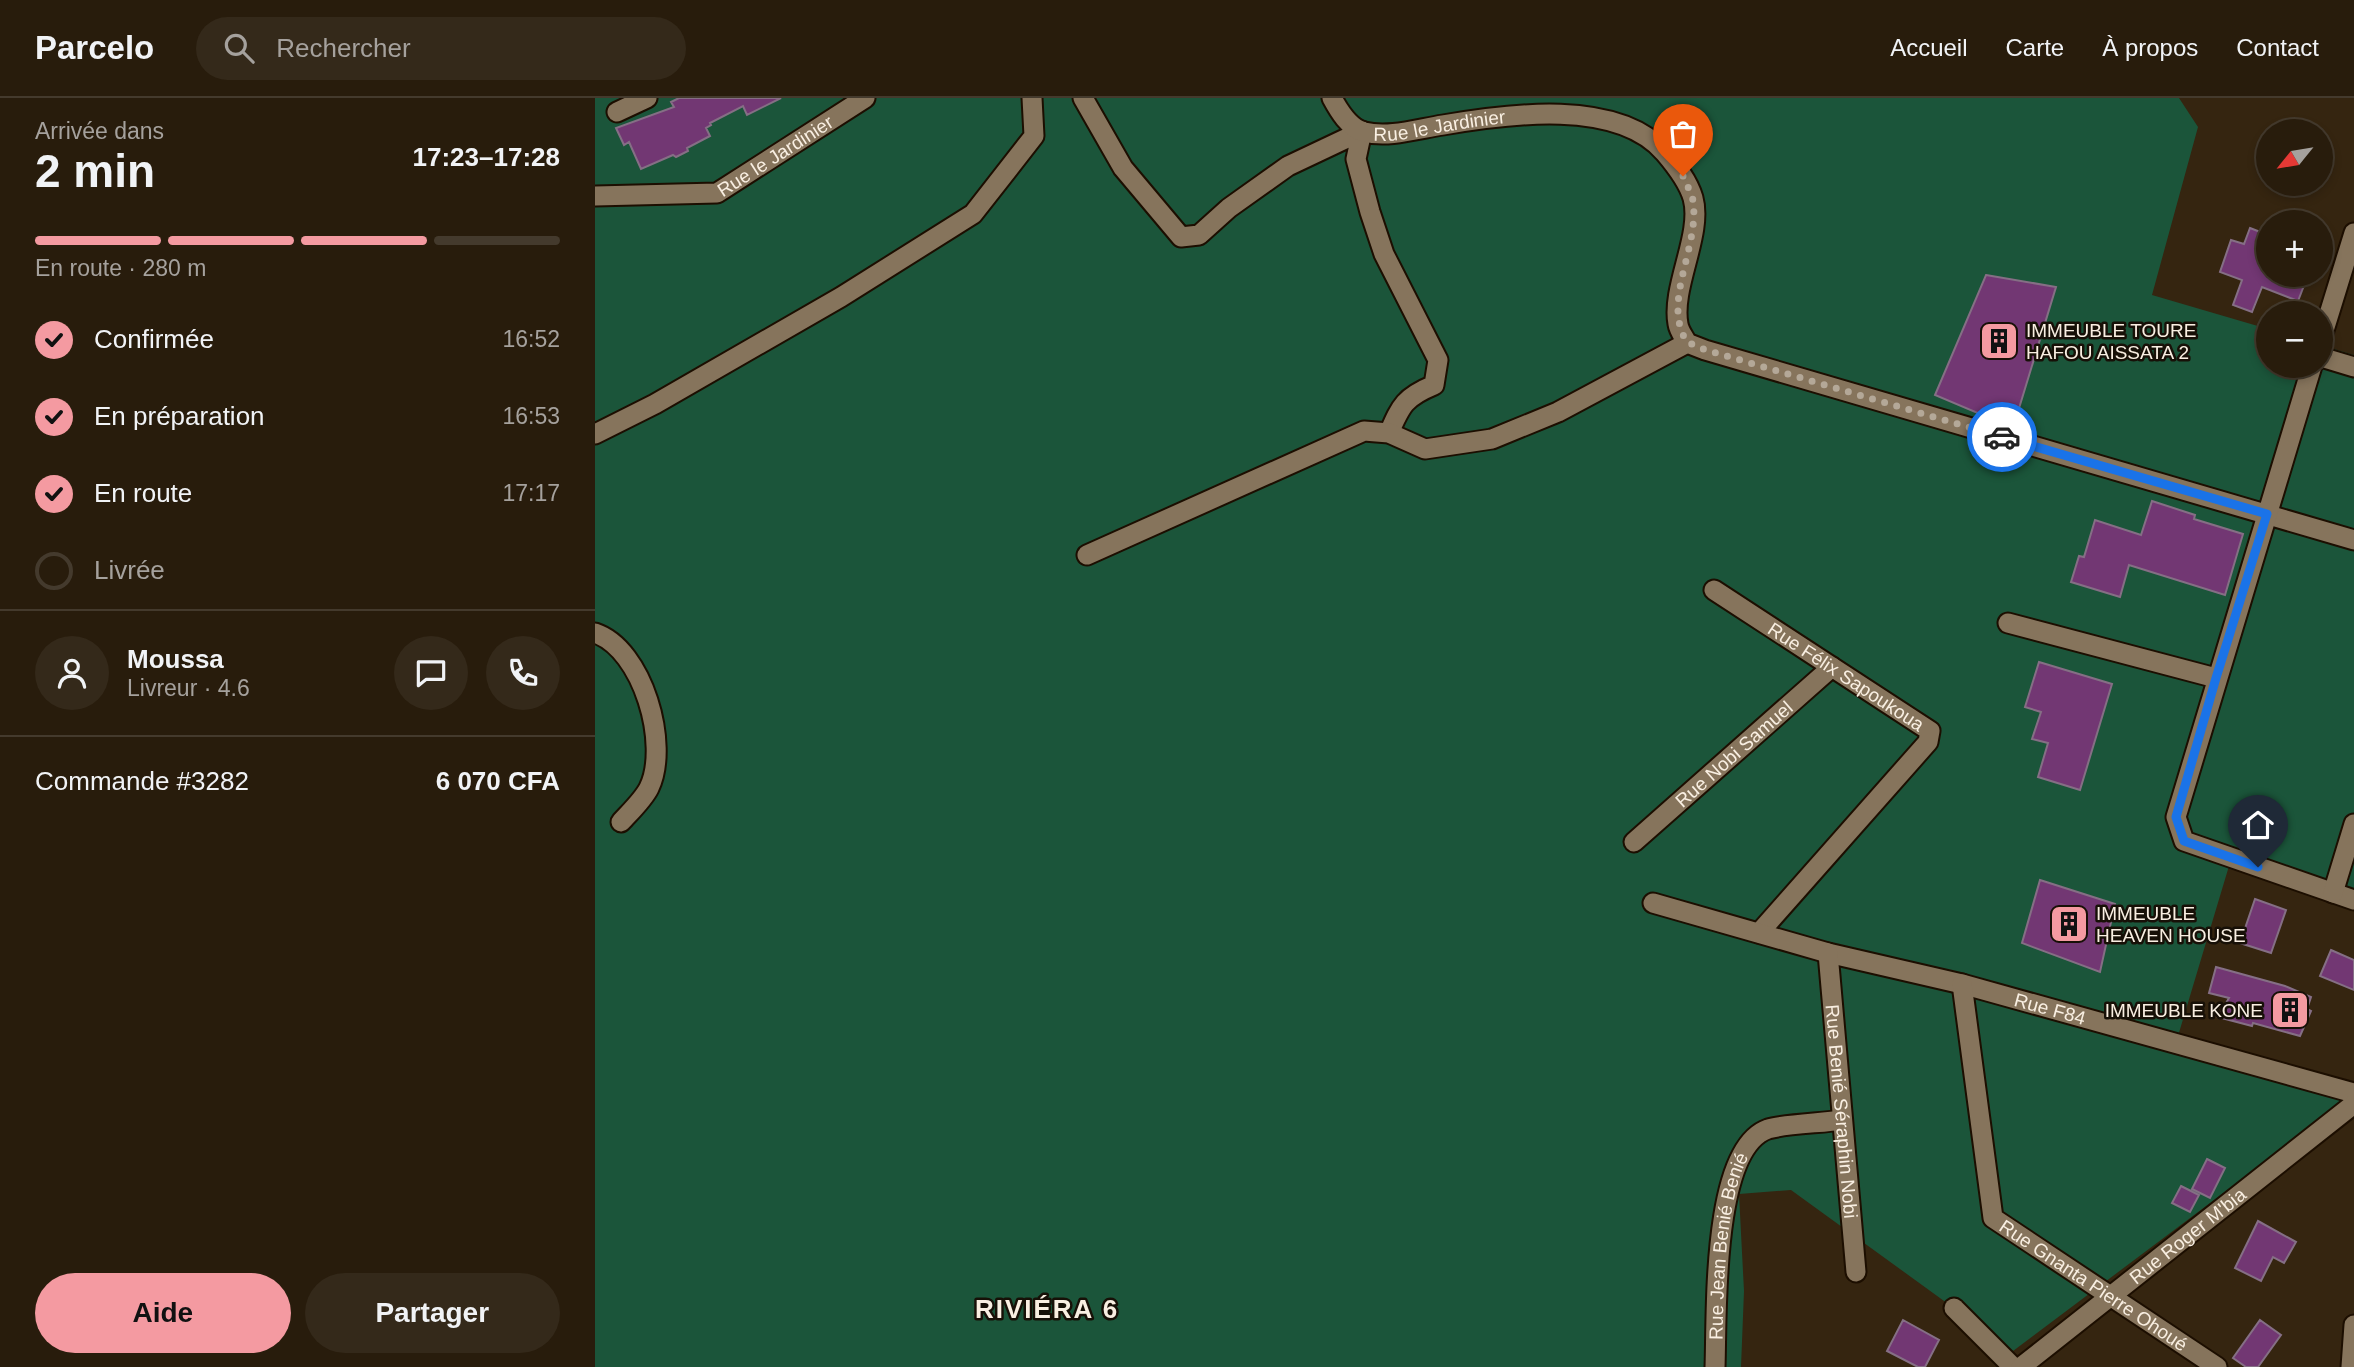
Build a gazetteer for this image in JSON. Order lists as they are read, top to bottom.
{
  "streets": {
    "street": [
      "Rue le Jardinier",
      "Rue Félix Sapoukoua",
      "Rue Nobi Samuel",
      "Rue F84",
      "Rue Benié Séraphin Nobi",
      "Rue Roger M'bia",
      "Rue Jean Benié Benié",
      "Rue Gnanta Pierre Ohoué"
    ]
  },
  "crossings": [
    ["Rue Félix Sapoukoua", "Rue Nobi Samuel"],
    ["Rue Félix Sapoukoua", "Rue F84"],
    ["Rue F84", "Rue Benié Séraphin Nobi"],
    ["Rue F84", "Rue Gnanta Pierre Ohoué"],
    ["Rue Benié Séraphin Nobi", "Rue Jean Benié Benié"],
    ["Rue Roger M'bia", "Rue Gnanta Pierre Ohoué"]
  ],
  "districts": ["RIVIÉRA 6"],
  "places": {
    "building": ["IMMEUBLE TOURE HAFOU AISSATA 2", "IMMEUBLE HEAVEN HOUSE", "IMMEUBLE KONE"]
  },
  "north": "bottom left",
  "page": {
    "header": "Parcelo",
    "search": "Rechercher",
    "nav": [
      "Accueil",
      "Carte",
      "À propos",
      "Contact"
    ],
    "heading": ["2 min", "Arrivée dans", "17:23–17:28"],
    "panel": [
      "Moussa",
      "Livreur · 4.6",
      "Commande #3282",
      "6 070 CFA"
    ],
    "map_buttons": ["+", "−"],
    "bar": "En route · 280 m",
    "list": [
      ["Confirmée", "16:52"],
      ["En préparation", "16:53"],
      ["En route", "17:17"],
      "Livrée"
    ],
    "buttons": ["Aide", "Partager"]
  }
}
